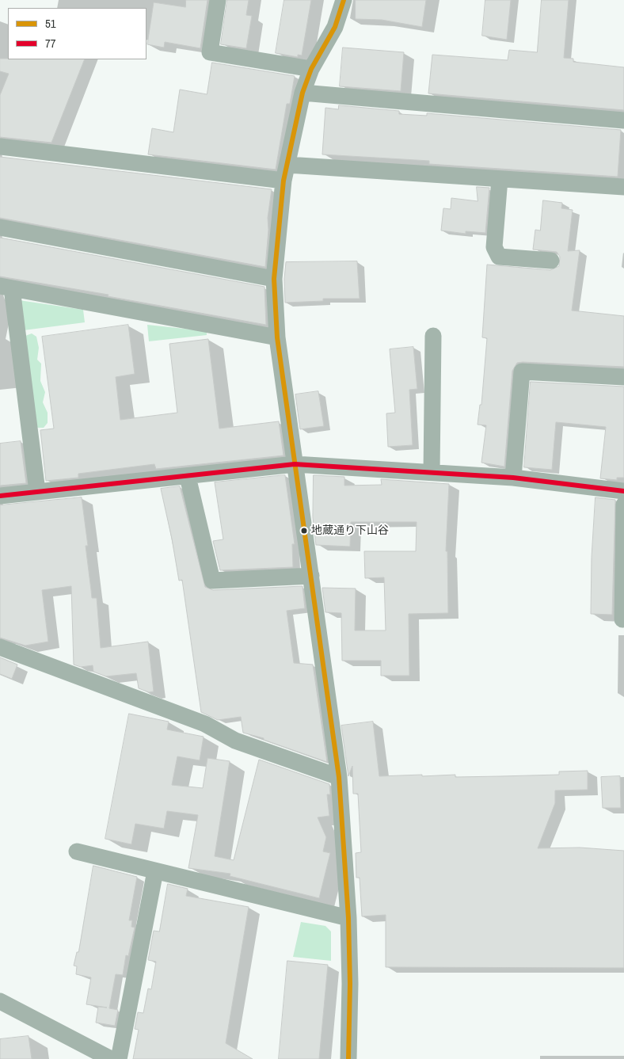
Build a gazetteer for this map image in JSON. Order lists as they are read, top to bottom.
{
  "places": ["地蔵通り下山谷"],
  "lines": ["transit line 51", "transit line 77"],
  "legend": ["51", "77"]
}
